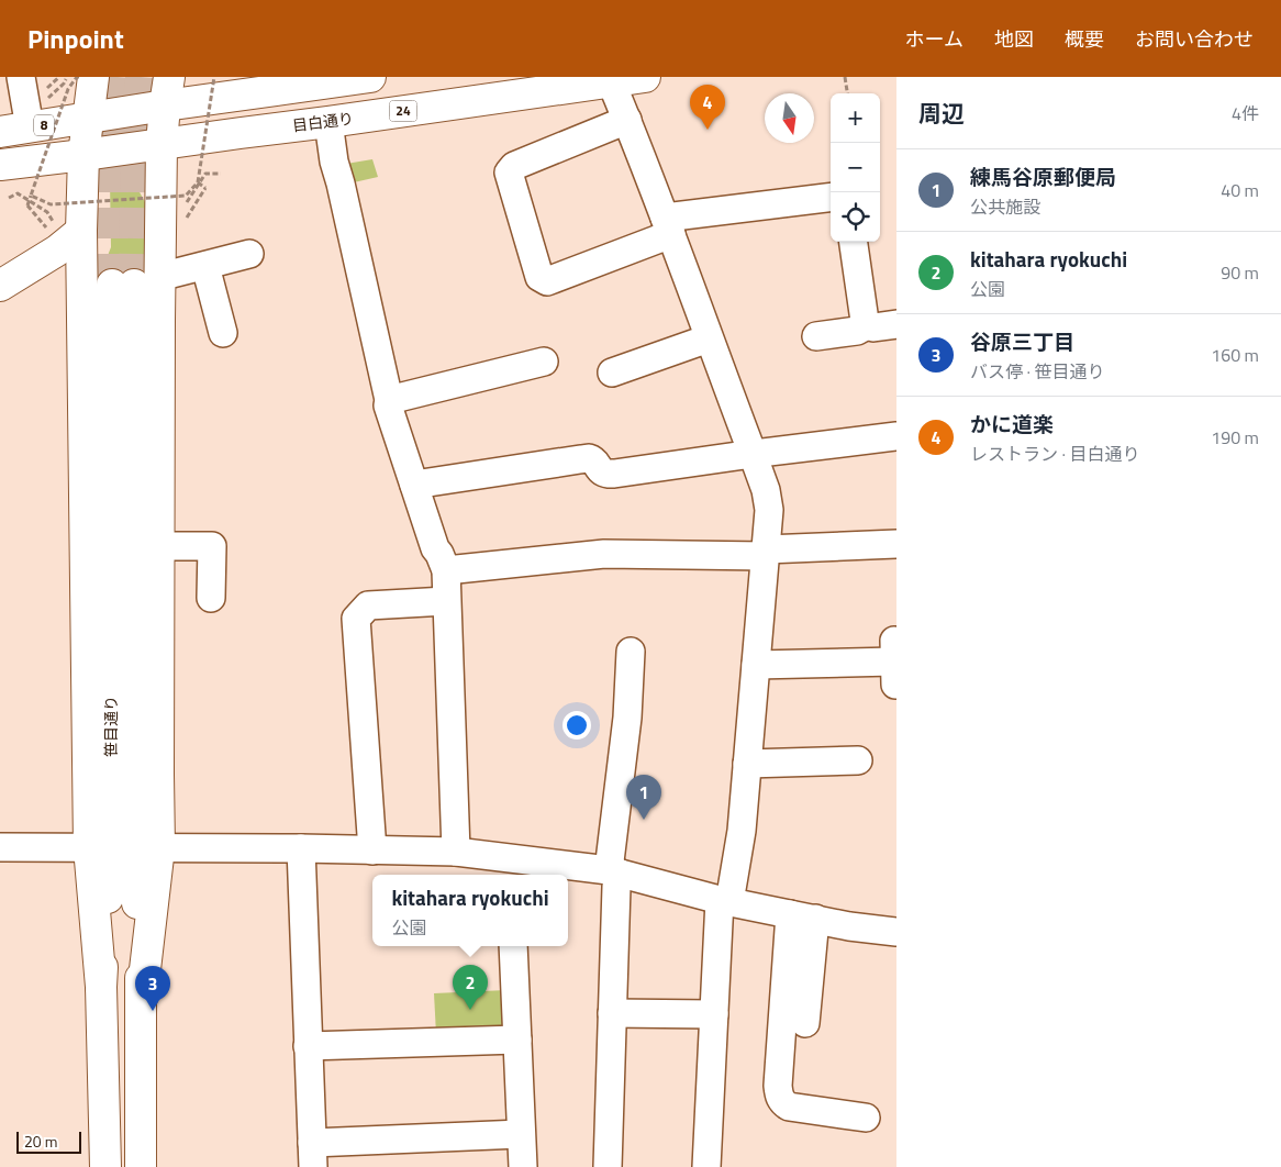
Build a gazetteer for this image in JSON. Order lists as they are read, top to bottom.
{
  "streets": {
    "main road": [
      "24",
      "目白通り",
      "8",
      "笹目通り"
    ]
  },
  "scale_bar": "20 m",
  "north": "bottom",
  "page": {
    "header": "Pinpoint",
    "nav": [
      "ホーム",
      "地図",
      "概要",
      "お問い合わせ"
    ],
    "heading": ["周辺", "4件"],
    "pins": [
      "4",
      "1",
      "2",
      "3"
    ],
    "map_buttons": ["+", "−"],
    "list": [
      {
        "mark": "1",
        "name": "練馬谷原郵便局",
        "note": "公共施設",
        "value": "40 m"
      },
      {
        "mark": "2",
        "name": "kitahara ryokuchi",
        "note": "公園",
        "value": "90 m"
      },
      {
        "mark": "3",
        "name": "谷原三丁目",
        "note": "バス停 · 笹目通り",
        "value": "160 m"
      },
      {
        "mark": "4",
        "name": "かに道楽",
        "note": "レストラン · 目白通り",
        "value": "190 m"
      }
    ],
    "popup": ["kitahara ryokuchi", "公園"],
    "scale": "20 m"
  }
}
